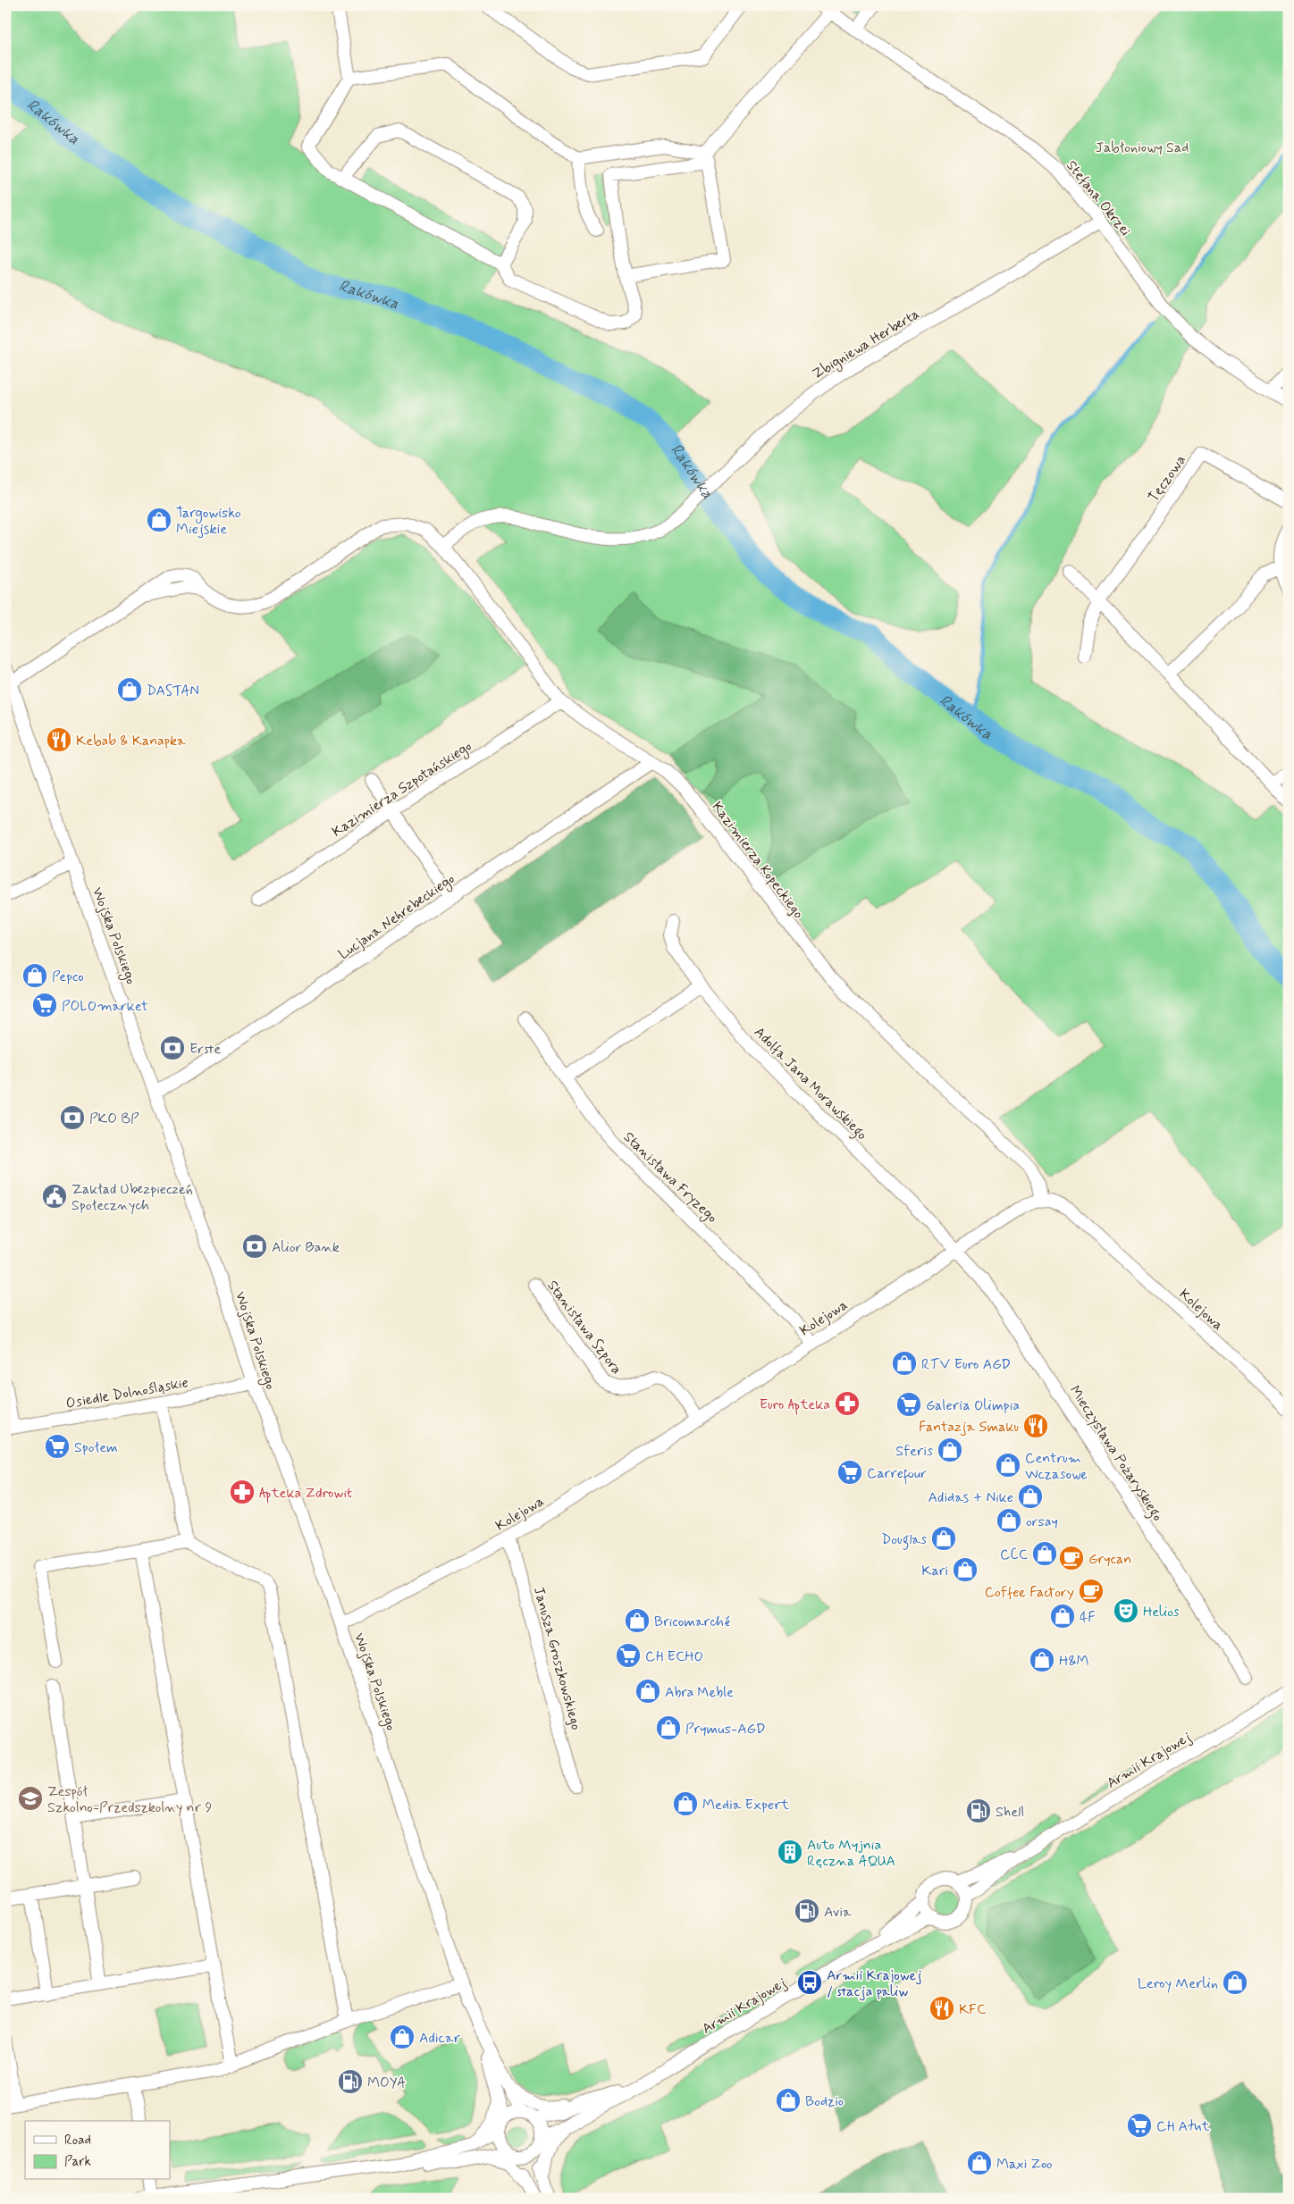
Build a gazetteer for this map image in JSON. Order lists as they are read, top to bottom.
{
  "streets": {
    "street": [
      "Stefana Okrzei",
      "Zbigniewa Herberta",
      "Tęczowa",
      "Kazimierza Szpotańskiego",
      "Kazimierza Kopeckiego",
      "Lucjana Nehrebeckiego",
      "Wojska Polskiego",
      "Adolfa Jana Morawskiego",
      "Stanisława Fryzego",
      "Kolejowa",
      "Stanisława Szpora",
      "Osiedle Dolnośląskie",
      "Mieczysława Pożaryskiego",
      "Janusza Groszkowskiego",
      "Armii Krajowej"
    ]
  },
  "crossings": [
    ["Stefana Okrzei", "Zbigniewa Herberta"],
    ["Zbigniewa Herberta", "Kazimierza Kopeckiego"],
    ["Kazimierza Szpotańskiego", "Kazimierza Kopeckiego"],
    ["Kazimierza Kopeckiego", "Lucjana Nehrebeckiego"],
    ["Kazimierza Kopeckiego", "Wojska Polskiego"],
    ["Kazimierza Kopeckiego", "Kolejowa"],
    ["Lucjana Nehrebeckiego", "Wojska Polskiego"],
    ["Wojska Polskiego", "Kolejowa"],
    ["Wojska Polskiego", "Osiedle Dolnośląskie"],
    ["Wojska Polskiego", "Armii Krajowej"],
    ["Adolfa Jana Morawskiego", "Kolejowa"],
    ["Adolfa Jana Morawskiego", "Mieczysława Pożaryskiego"],
    ["Stanisława Fryzego", "Kolejowa"],
    ["Kolejowa", "Stanisława Szpora"],
    ["Kolejowa", "Mieczysława Pożaryskiego"],
    ["Kolejowa", "Janusza Groszkowskiego"]
  ],
  "water": ["Rakówka"],
  "parks": ["Jabłoniowy Sad"],
  "places": {
    "shop": [
      "Targowisko Miejskie",
      "DASTAN",
      "Pepco",
      "RTV Euro AGD",
      "Sferis",
      "Centrum Wczasowe",
      "Adidas + Nike",
      "orsay",
      "Douglas",
      "CCC",
      "Kari",
      "4F",
      "Bricomarché",
      "H&M",
      "Abra Meble",
      "Prymus-AGD",
      "Media Expert",
      "Leroy Merlin",
      "Adicar",
      "Bodzio",
      "Maxi Zoo"
    ],
    "restaurant": ["Kebab & Kanapka", "Fantazja Smaku", "KFC"],
    "supermarket": [
      "POLOmarket",
      "Galeria Olimpia",
      "Społem",
      "Carrefour",
      "CH ECHO",
      "CH Atut"
    ],
    "bank": ["Erste", "PKO BP", "Alior Bank"],
    "public building": ["Zakład Ubezpieczeń Społecznych"],
    "pharmacy": ["Euro Apteka", "Apteka Zdrowit"],
    "cafe": ["Grycan", "Coffee Factory"],
    "theatre": ["Helios"],
    "school or university": ["Zespół Szkolno-Przedszkolny nr 9"],
    "fuel station": ["Shell", "Avia", "MOYA"],
    "building": ["Auto Myjnia Ręczna AQUA"],
    "bus stop": ["Armii Krajowej / stacja paliw"]
  },
  "legend": ["Road", "Park"]
}
